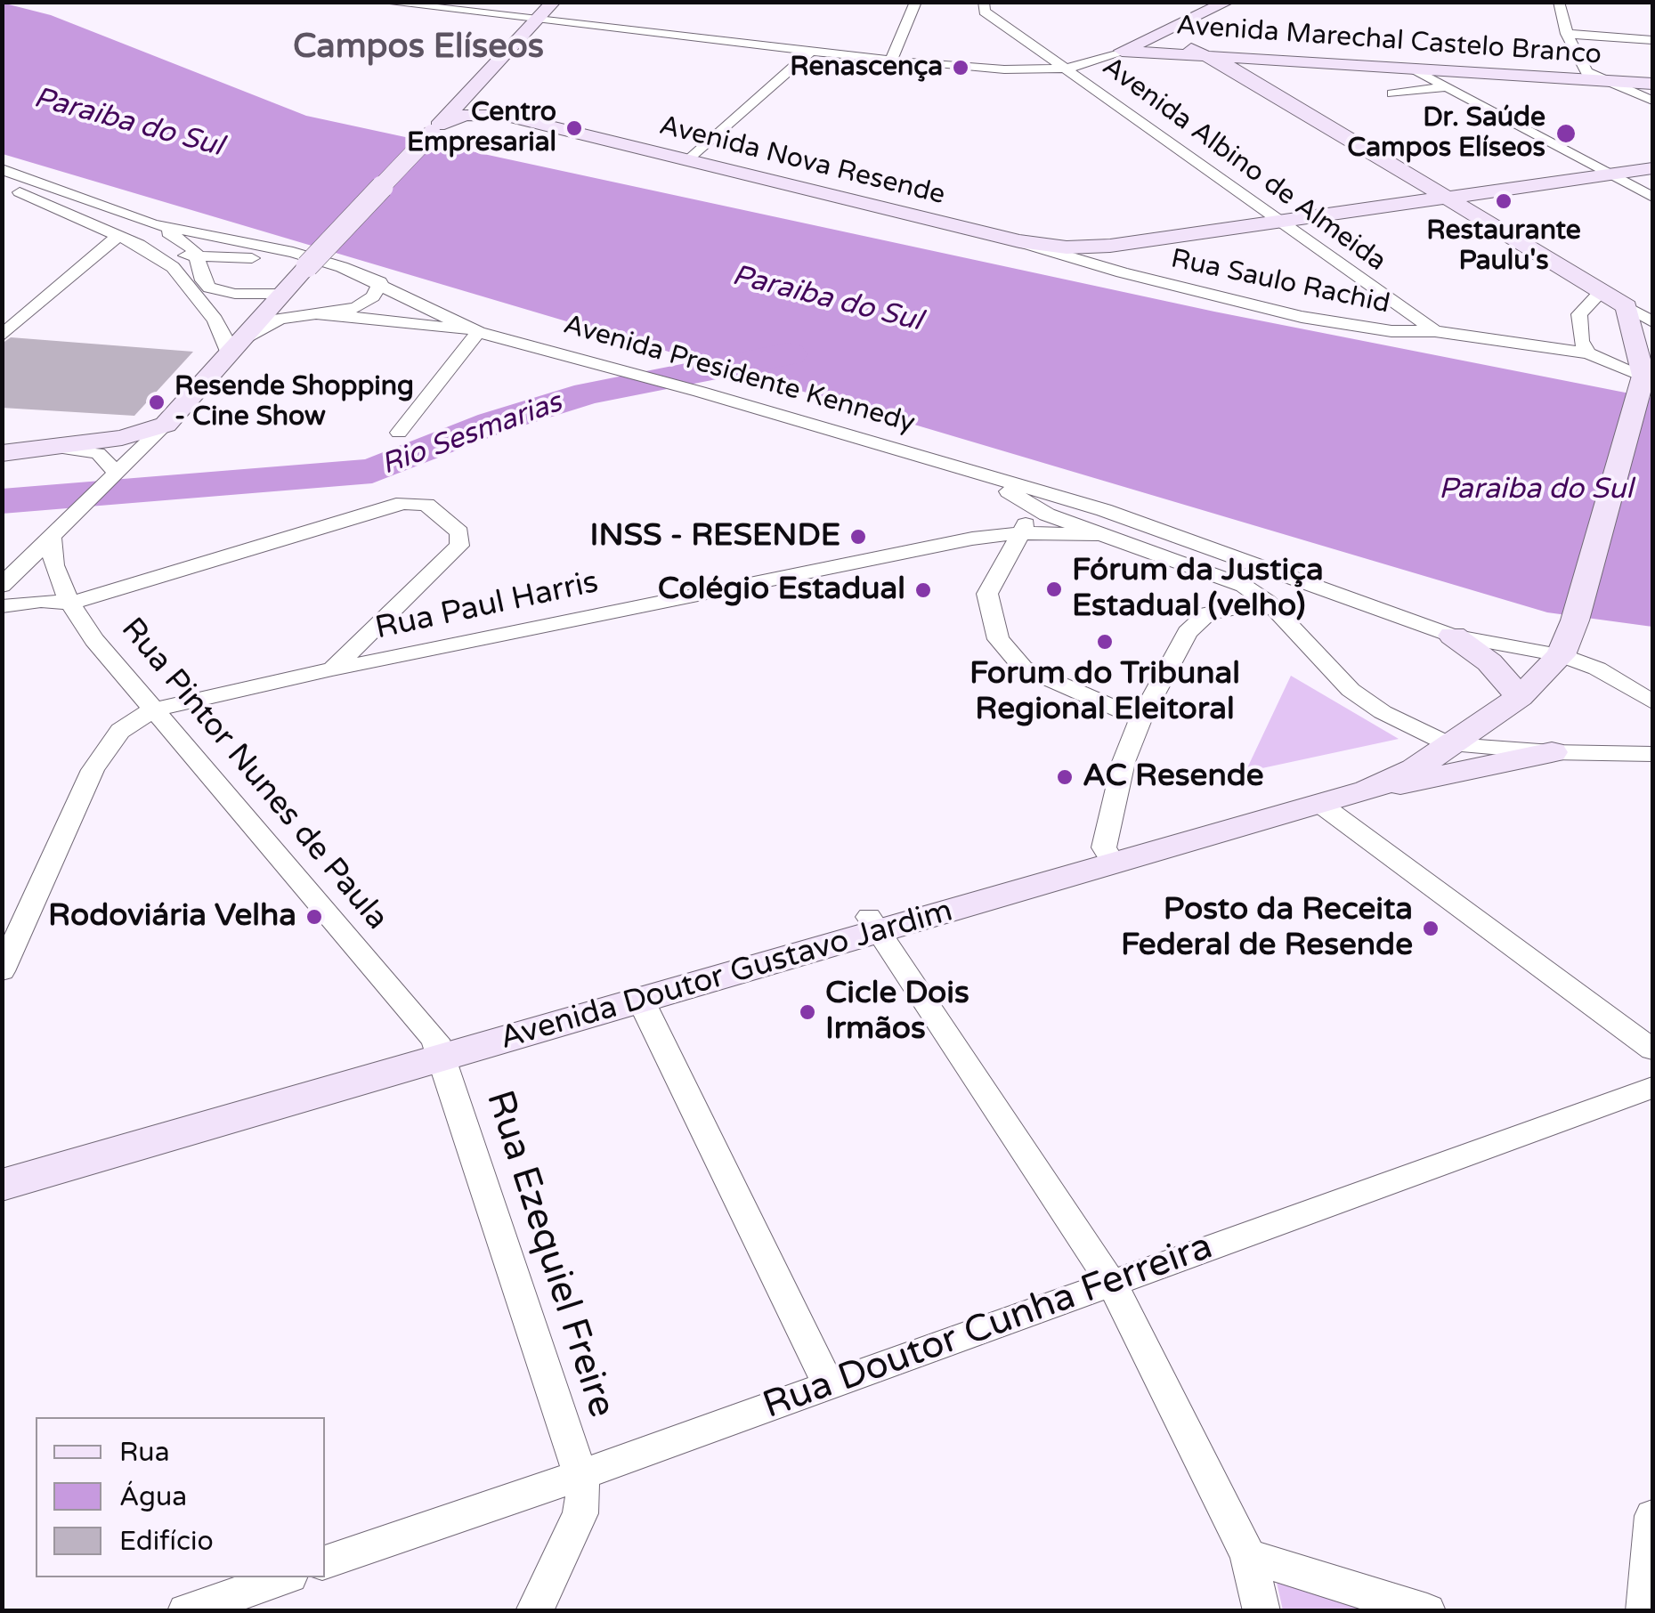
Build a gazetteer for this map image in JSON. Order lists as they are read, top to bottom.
{
  "streets": {
    "main road": ["Avenida Marechal Castelo Branco", "Avenida Nova Resende", "Avenida Doutor Gustavo Jardim"],
    "street": [
      "Avenida Albino de Almeida",
      "Rua Saulo Rachid",
      "Avenida Presidente Kennedy",
      "Rua Paul Harris",
      "Rua Pintor Nunes de Paula",
      "Rua Ezequiel Freire",
      "Rua Doutor Cunha Ferreira"
    ]
  },
  "crossings": [
    ["Avenida Nova Resende", "Avenida Albino de Almeida"],
    ["Avenida Nova Resende", "Rua Saulo Rachid"],
    ["Avenida Albino de Almeida", "Rua Saulo Rachid"],
    ["Avenida Presidente Kennedy", "Rua Paul Harris"],
    ["Avenida Presidente Kennedy", "Avenida Doutor Gustavo Jardim"],
    ["Rua Paul Harris", "Rua Pintor Nunes de Paula"],
    ["Rua Pintor Nunes de Paula", "Avenida Doutor Gustavo Jardim"],
    ["Rua Pintor Nunes de Paula", "Rua Ezequiel Freire"],
    ["Avenida Doutor Gustavo Jardim", "Rua Ezequiel Freire"],
    ["Rua Ezequiel Freire", "Rua Doutor Cunha Ferreira"]
  ],
  "districts": ["Campos Elíseos"],
  "water": ["Paraiba do Sul", "Rio Sesmarias"],
  "places": [
    "Renascença",
    "Centro Empresarial",
    "Dr. Saúde Campos Elíseos",
    "Restaurante Paulu's",
    "Resende Shopping - Cine Show",
    "INSS - RESENDE",
    "Fórum da Justiça Estadual (velho)",
    "Colégio Estadual",
    "Forum do Tribunal Regional Eleitoral",
    "AC Resende",
    "Rodoviária Velha",
    "Posto da Receita Federal de Resende",
    "Cicle Dois Irmãos"
  ],
  "legend": ["Rua", "Água", "Edifício"]
}
